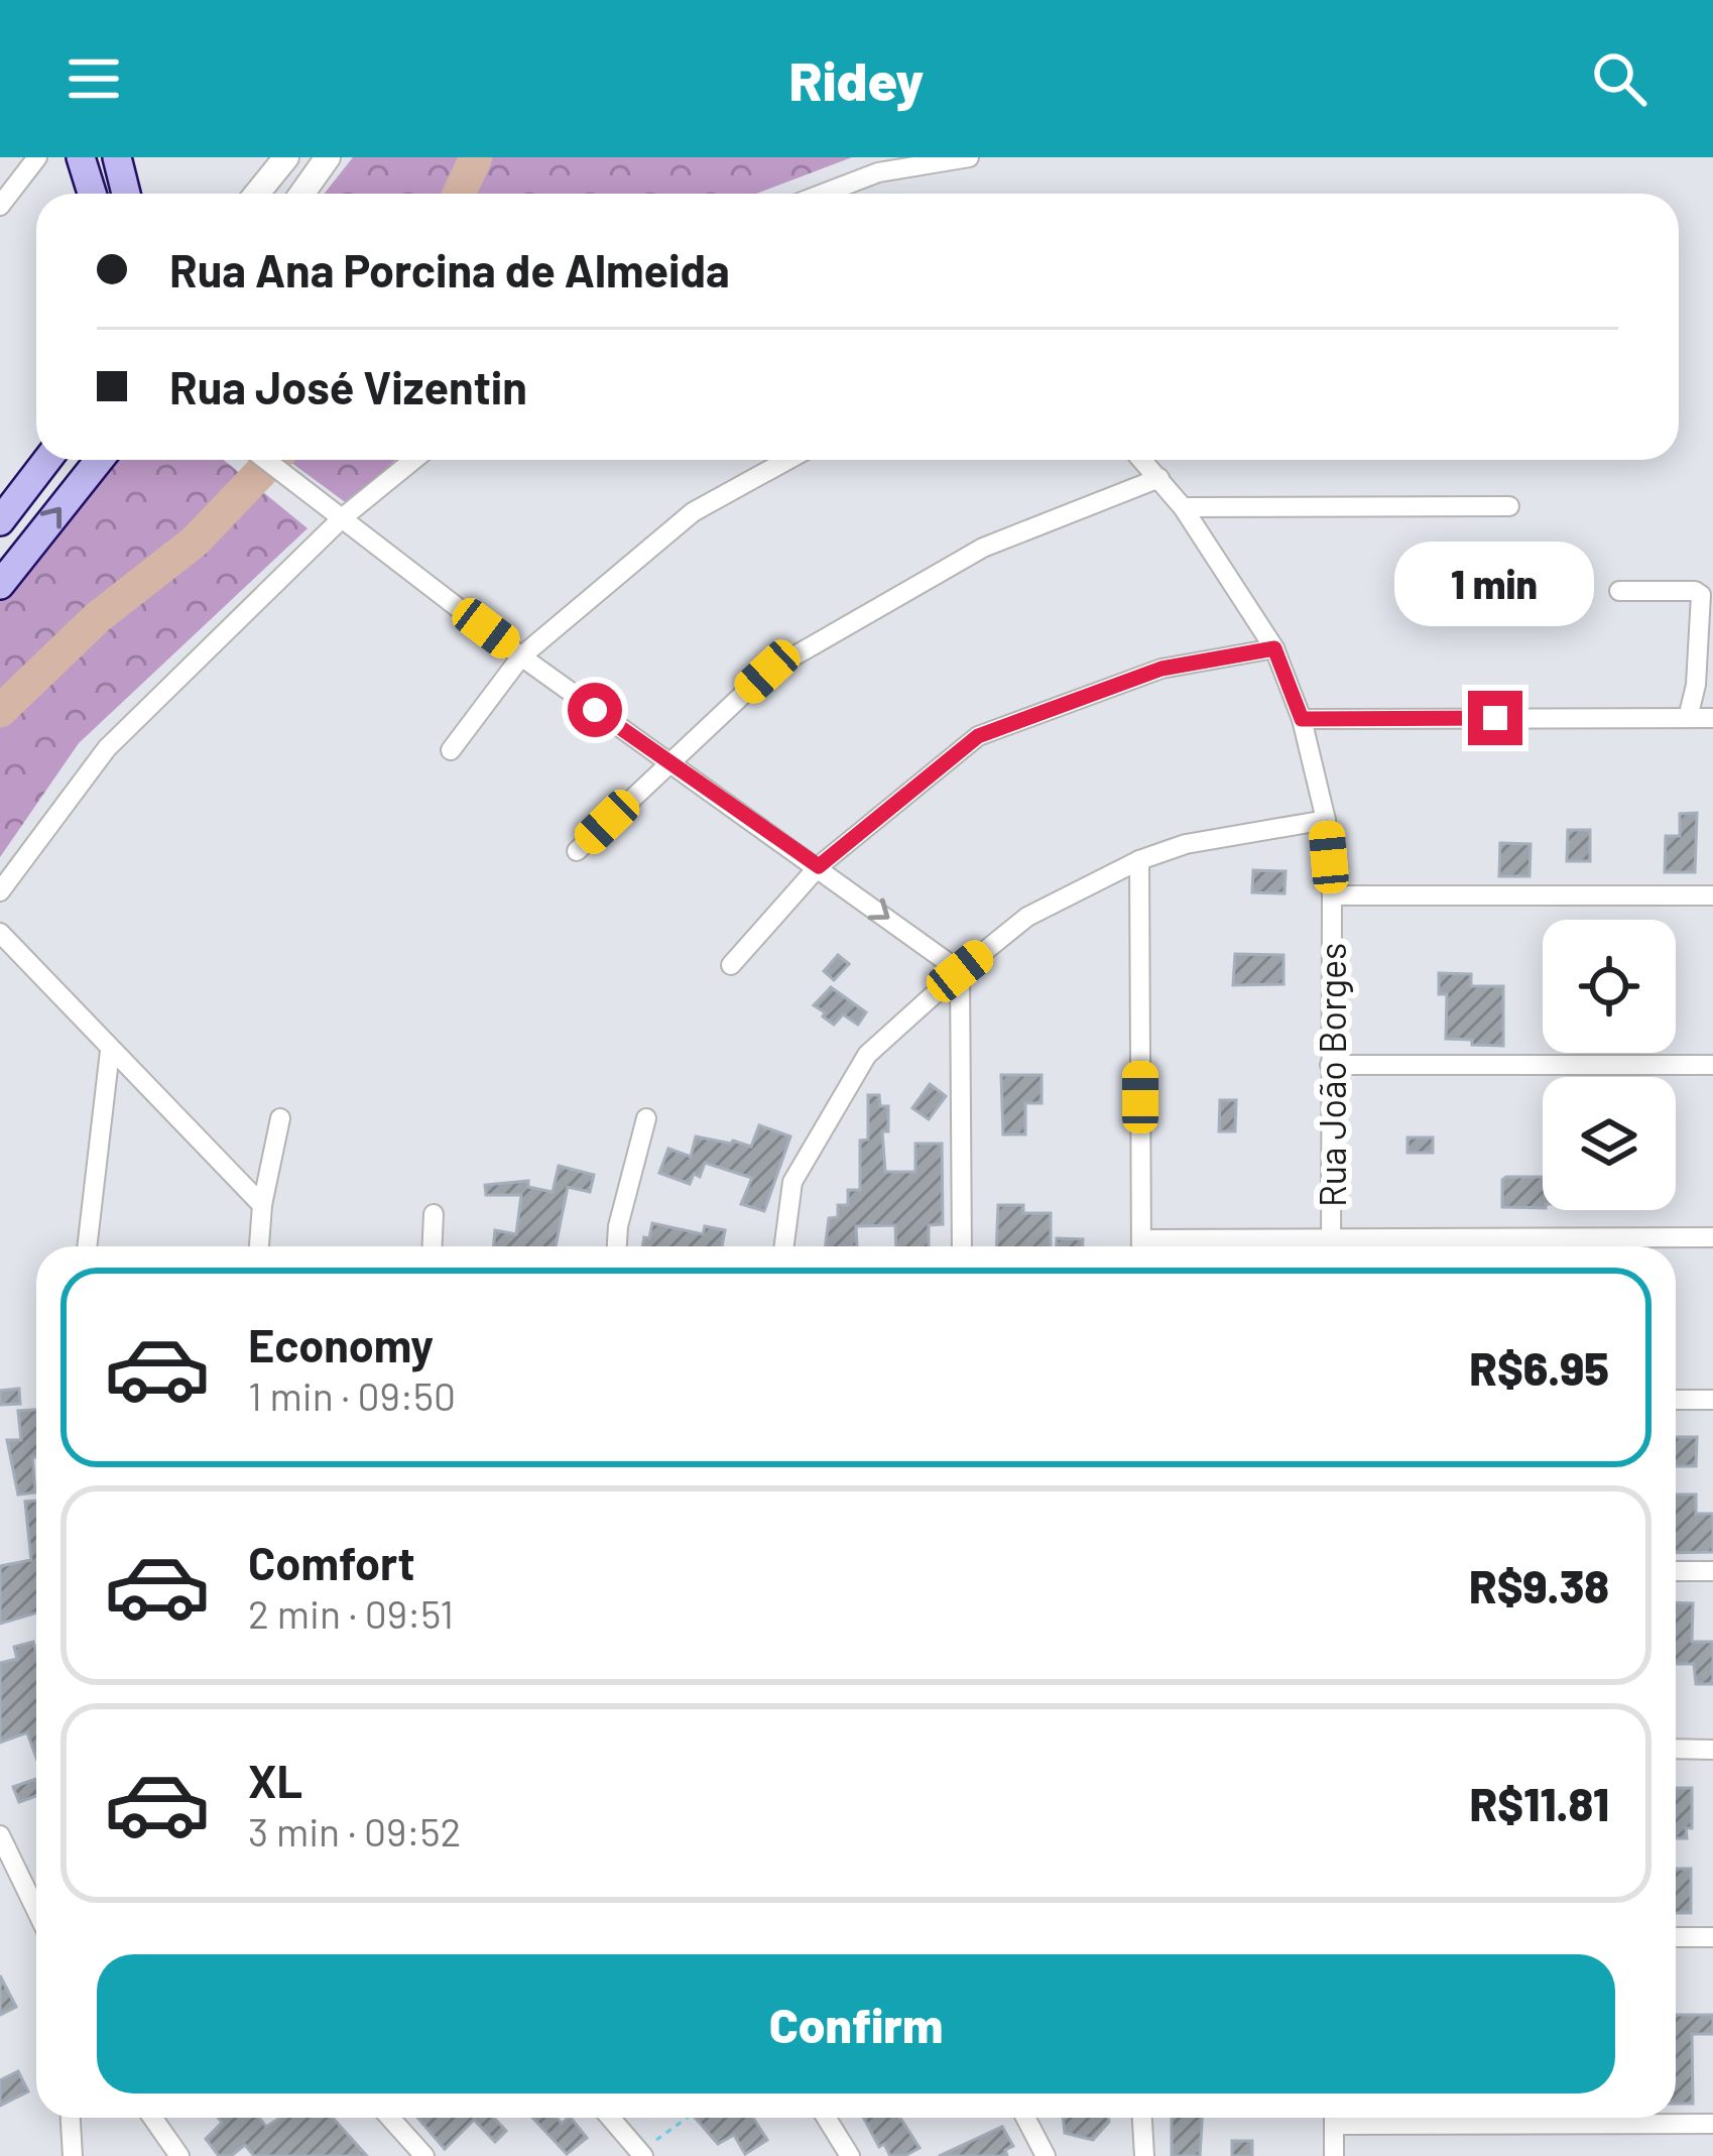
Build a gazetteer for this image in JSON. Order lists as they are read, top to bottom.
{
  "streets": {
    "street": ["Rua João Borges"]
  },
  "page": {
    "header": "Ridey",
    "banner": ["Rua Ana Porcina de Almeida", "Rua José Vizentin"],
    "bubble": "1 min",
    "list": [
      {
        "name": "Economy",
        "note": "1 min · 09:50",
        "value": "R$6.95"
      },
      {
        "name": "Comfort",
        "note": "2 min · 09:51",
        "value": "R$9.38"
      },
      {
        "name": "XL",
        "note": "3 min · 09:52",
        "value": "R$11.81"
      }
    ],
    "buttons": "Confirm"
  }
}
